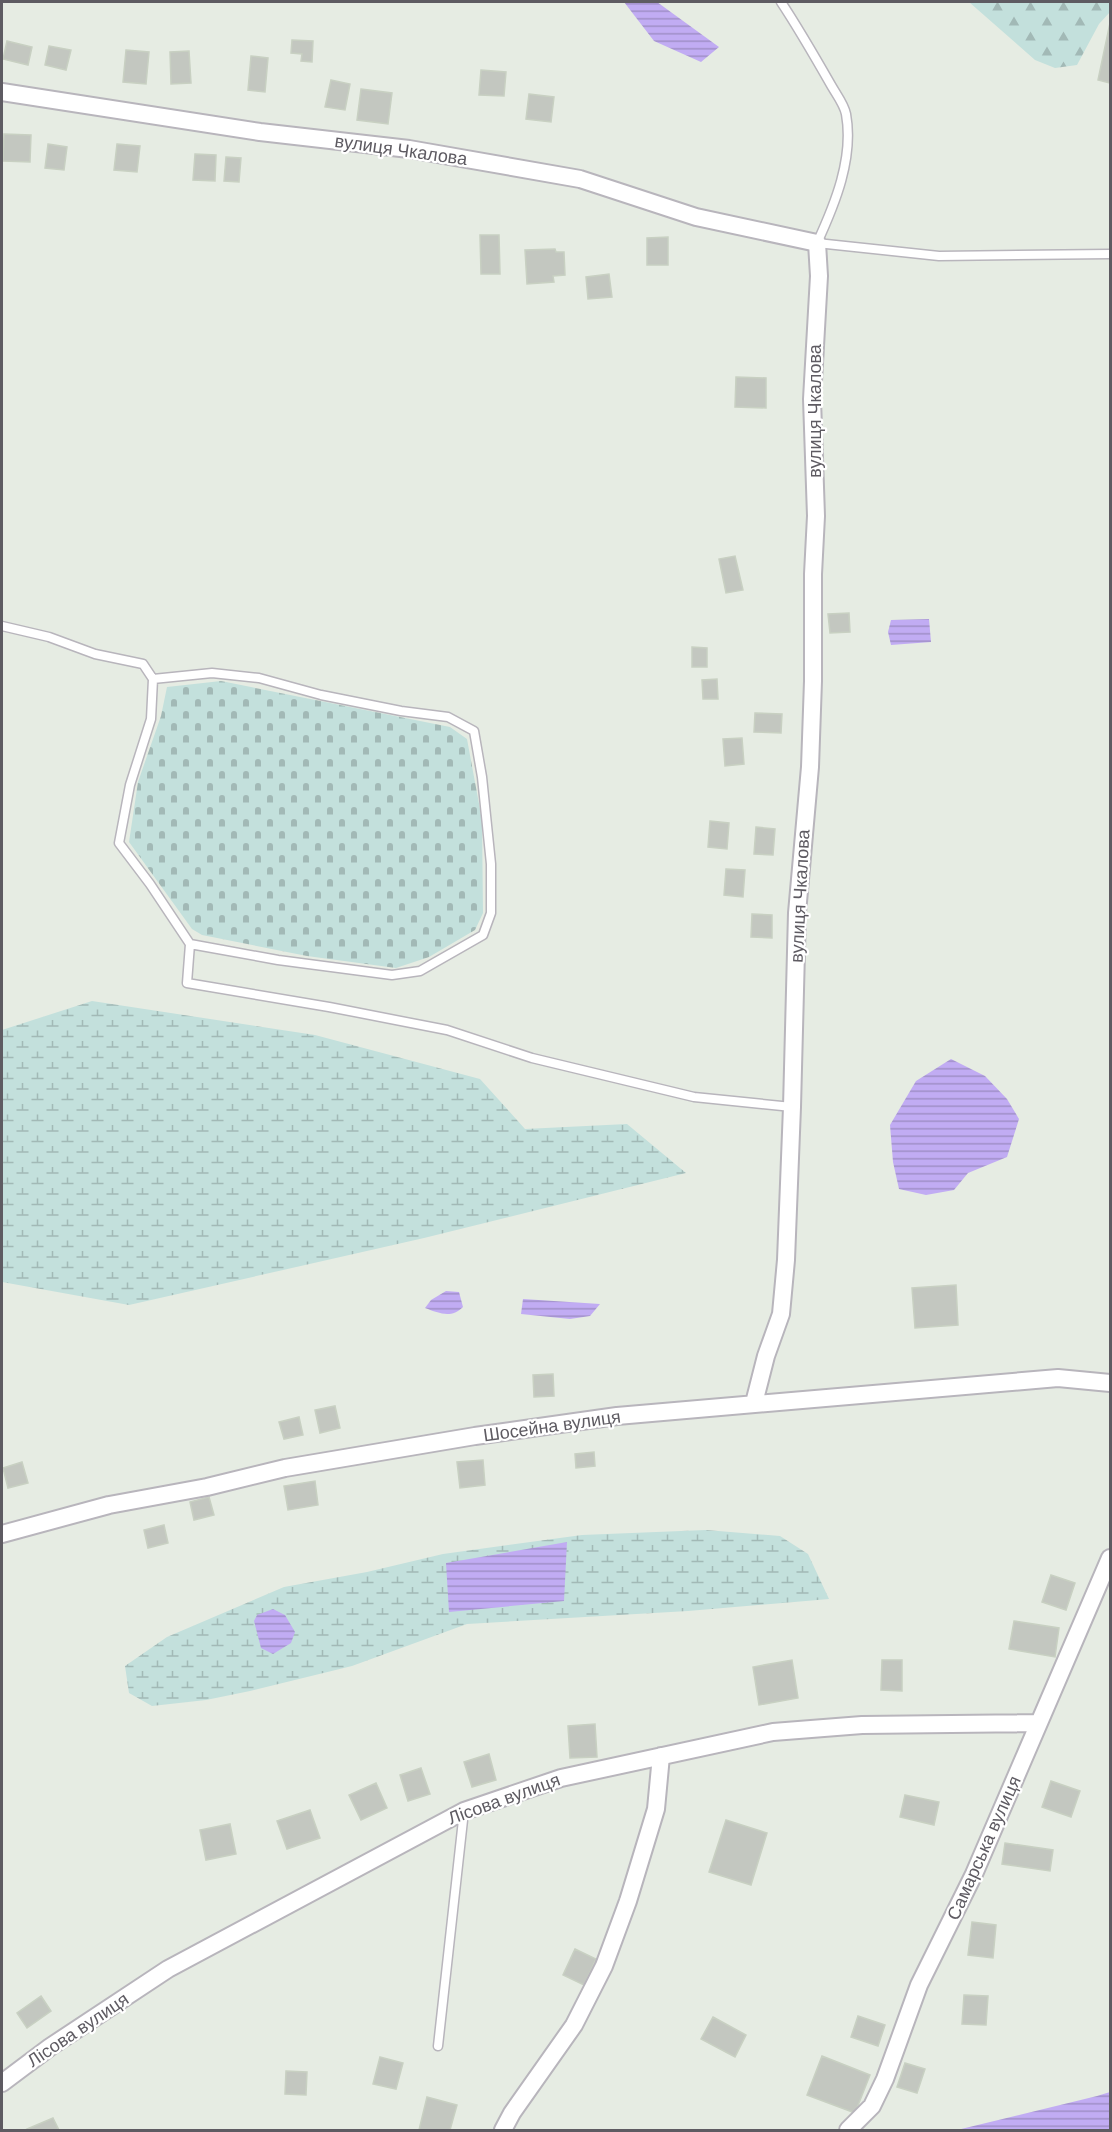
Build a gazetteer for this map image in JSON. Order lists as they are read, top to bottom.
{
  "streets": {
    "street": [
      "вулиця Чкалова",
      "Шосейна вулиця",
      "Лісова вулиця",
      "Самарська вулиця"
    ]
  },
  "crossings": [
    ["вулиця Чкалова", "Шосейна вулиця"],
    ["Лісова вулиця", "Самарська вулиця"]
  ]
}
